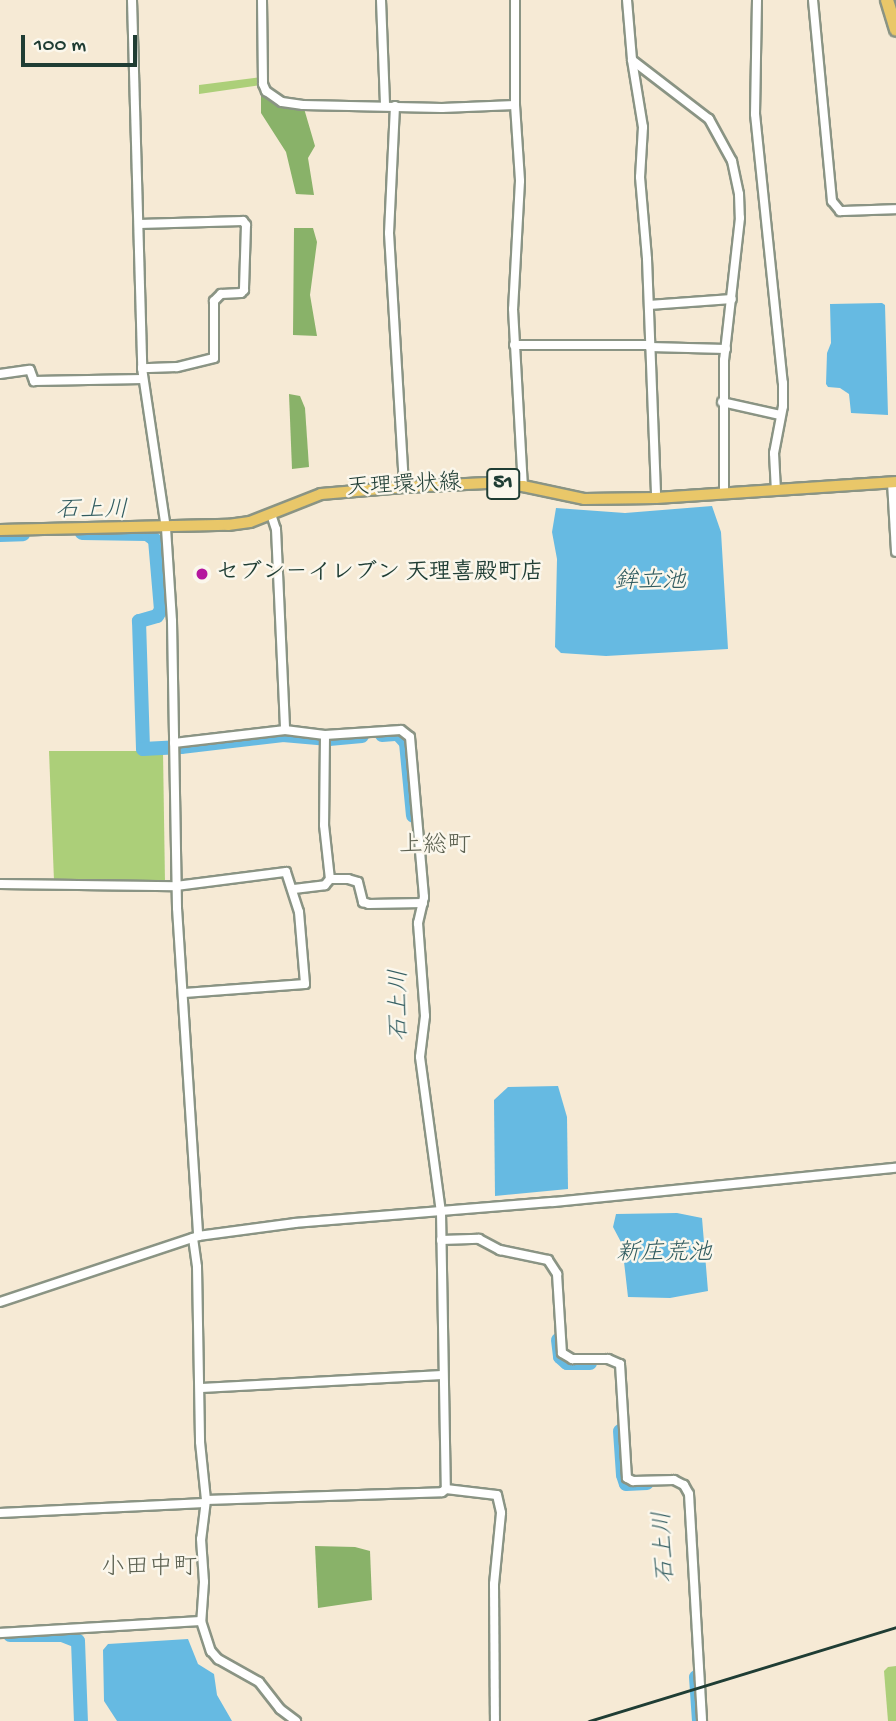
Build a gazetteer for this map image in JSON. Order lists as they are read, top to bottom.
{
  "streets": {
    "main road": ["51", "天理環状線"]
  },
  "districts": ["上総町", "小田中町"],
  "water": ["石上川", "鉾立池", "新庄荒池"],
  "places": ["セブン－イレブン 天理喜殿町店"],
  "scale_bar": "100 m"
}
